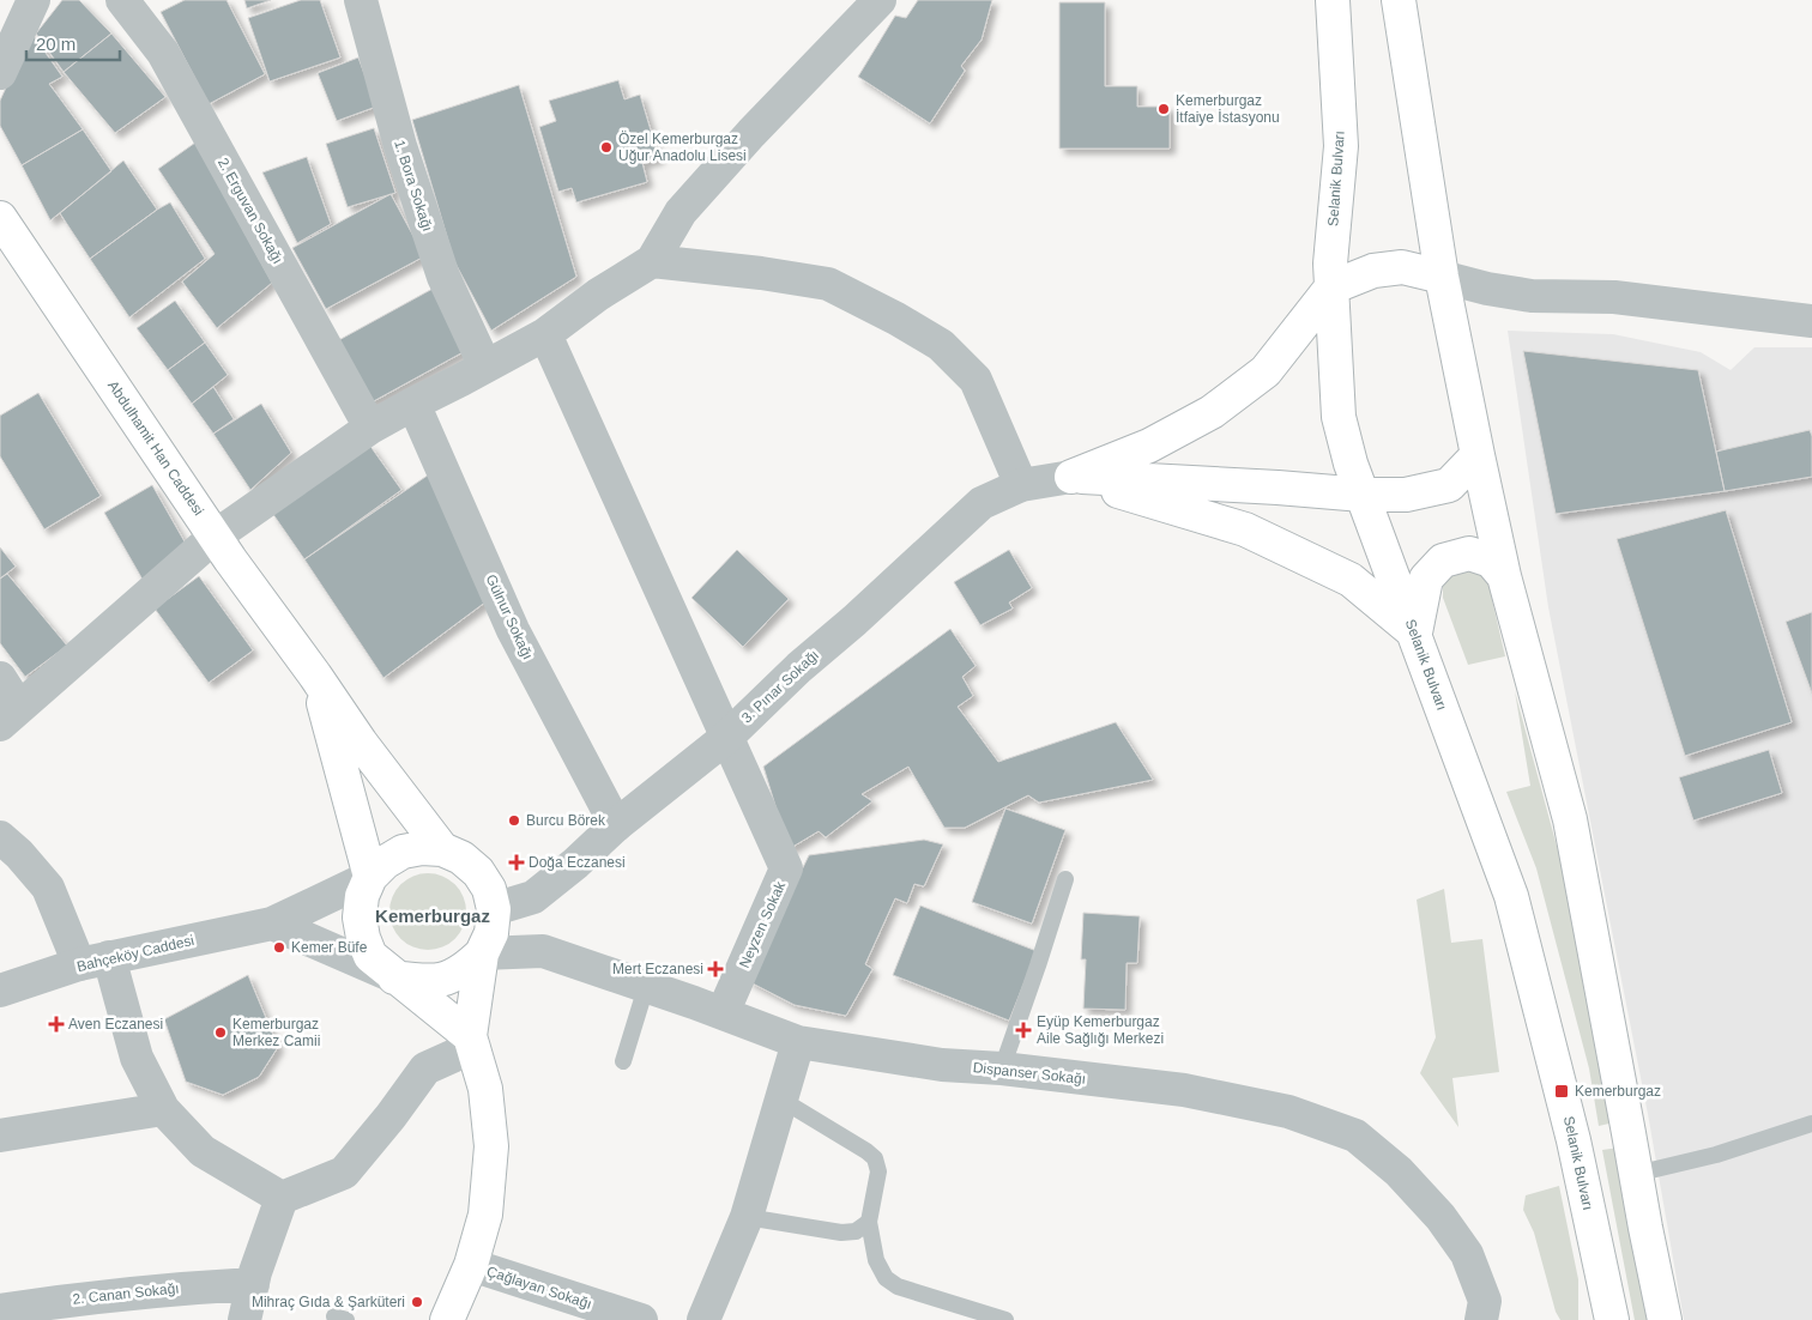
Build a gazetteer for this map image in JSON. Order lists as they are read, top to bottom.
{
  "streets": {
    "main road": ["Selanik Bulvarı", "Abdulhamit Han Caddesi"],
    "street": [
      "1. Bora Sokağı",
      "2. Erguvan Sokağı",
      "Gülnur Sokağı",
      "3. Pınar Sokağı",
      "Neyzen Sokak",
      "Bahçeköy Caddesi",
      "Dispanser Sokağı",
      "Çağlayan Sokağı",
      "2. Canan Sokağı"
    ]
  },
  "crossings": [
    ["Abdulhamit Han Caddesi", "3. Pınar Sokağı"],
    ["Abdulhamit Han Caddesi", "Bahçeköy Caddesi"],
    ["Abdulhamit Han Caddesi", "Dispanser Sokağı"],
    ["Gülnur Sokağı", "3. Pınar Sokağı"],
    ["3. Pınar Sokağı", "Neyzen Sokak"],
    ["3. Pınar Sokağı", "Bahçeköy Caddesi"],
    ["3. Pınar Sokağı", "Dispanser Sokağı"],
    ["Neyzen Sokak", "Dispanser Sokağı"],
    ["Bahçeköy Caddesi", "Dispanser Sokağı"]
  ],
  "districts": ["Kemerburgaz"],
  "places": {
    "other": [
      "Kemerburgaz İtfaiye İstasyonu",
      "Özel Kemerburgaz Uğur Anadolu Lisesi",
      "Burcu Börek",
      "Kemer Büfe",
      "Kemerburgaz Merkez Camii",
      "Mihraç Gıda & Şarküteri"
    ],
    "health": [
      "Doğa Eczanesi",
      "Mert Eczanesi",
      "Aven Eczanesi",
      "Eyüp Kemerburgaz Aile Sağlığı Merkezi"
    ],
    "transit": ["Kemerburgaz"]
  },
  "scale_bar": "20 m"
}
